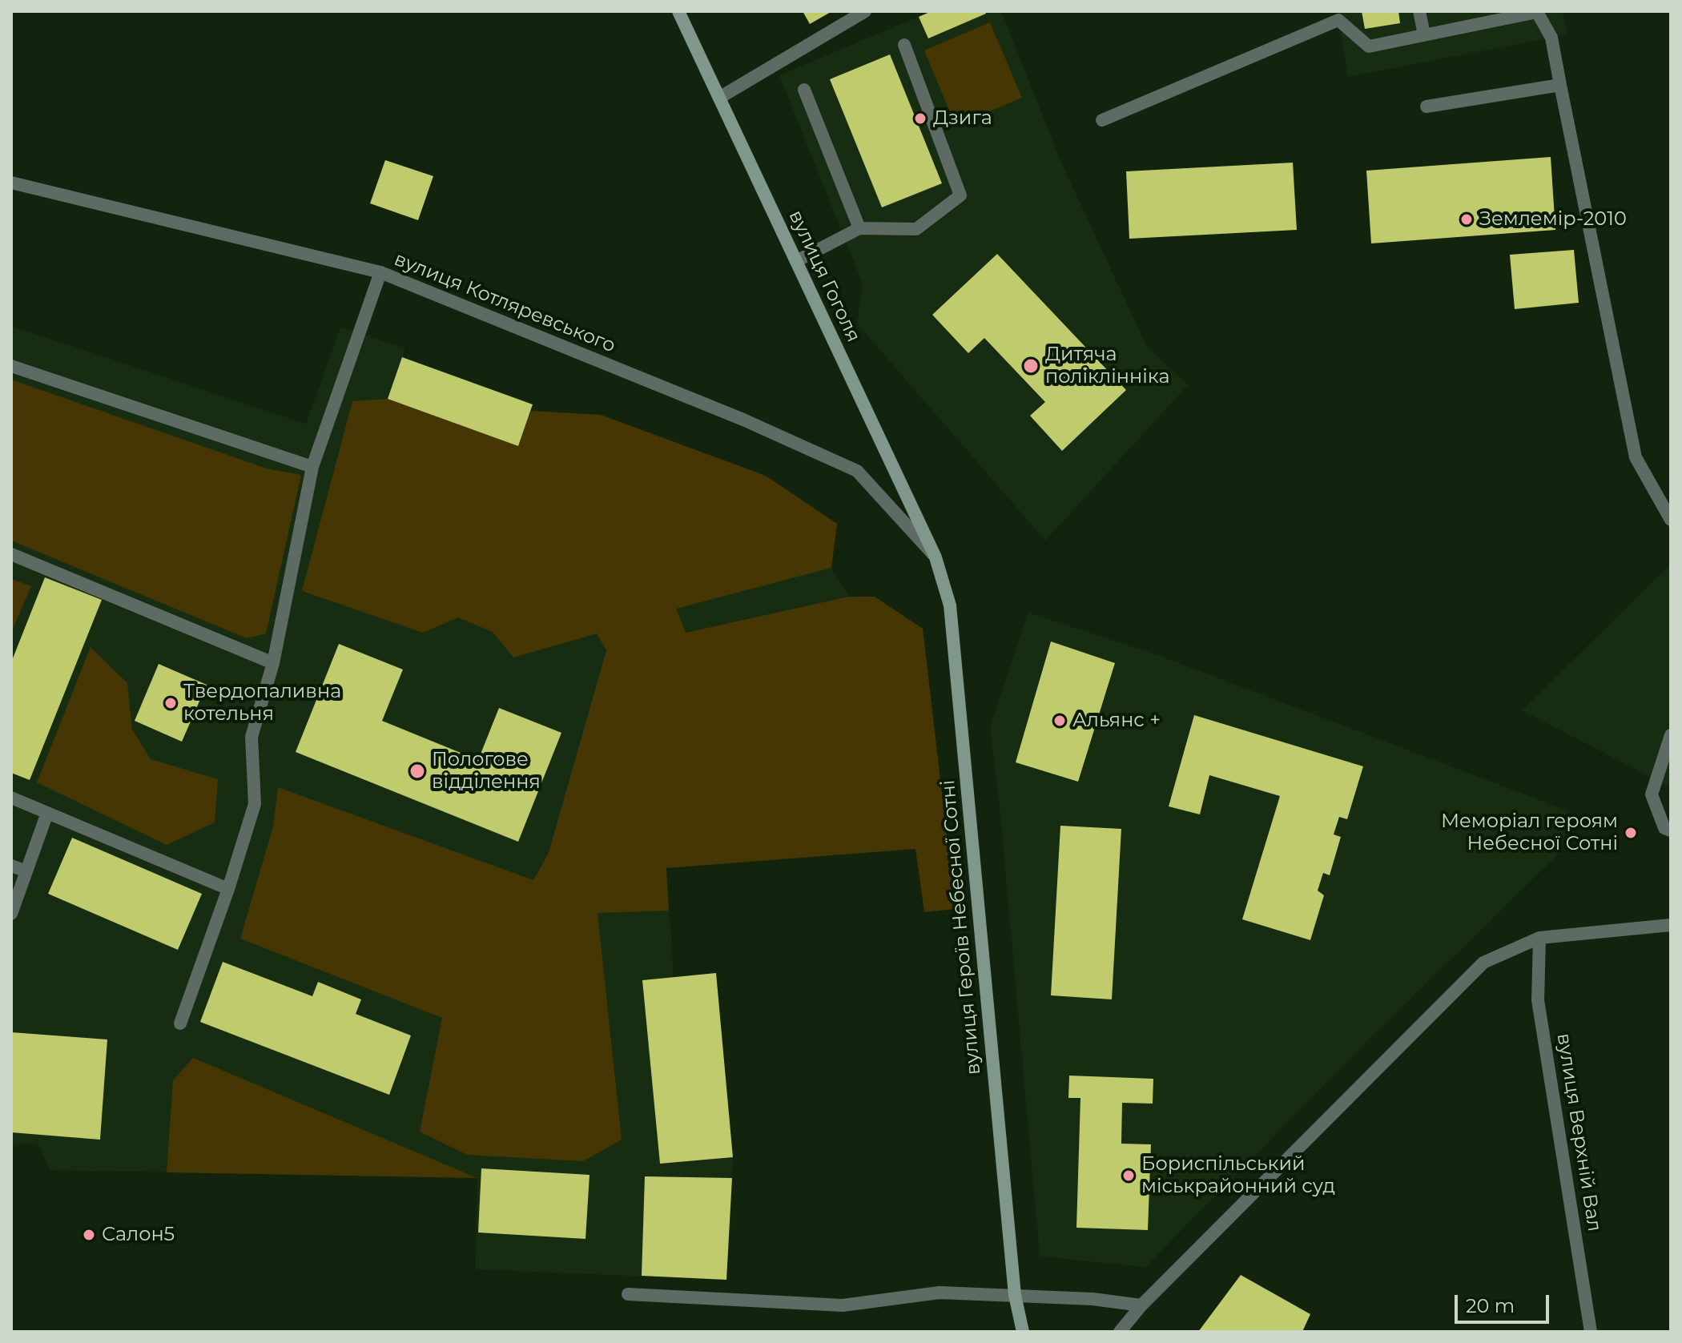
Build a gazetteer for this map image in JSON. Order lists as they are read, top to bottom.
{
  "streets": {
    "street": [
      "вулиця Гоголя",
      "вулиця Котляревського",
      "вулиця Героїв Небесної Сотні",
      "вулиця Верхній Вал"
    ]
  },
  "crossings": [
    ["вулиця Гоголя", "вулиця Котляревського"],
    ["вулиця Гоголя", "вулиця Героїв Небесної Сотні"],
    ["вулиця Котляревського", "вулиця Героїв Небесної Сотні"]
  ],
  "places": [
    "Дзига",
    "Землемір-2010",
    "Дитяча поліклінніка",
    "Твердопаливна котельня",
    "Альянс +",
    "Пологове відділення",
    "Меморіал героям Небесної Сотні",
    "Бориспільський міськрайонний суд",
    "Салон5"
  ],
  "scale_bar": "20 m"
}
